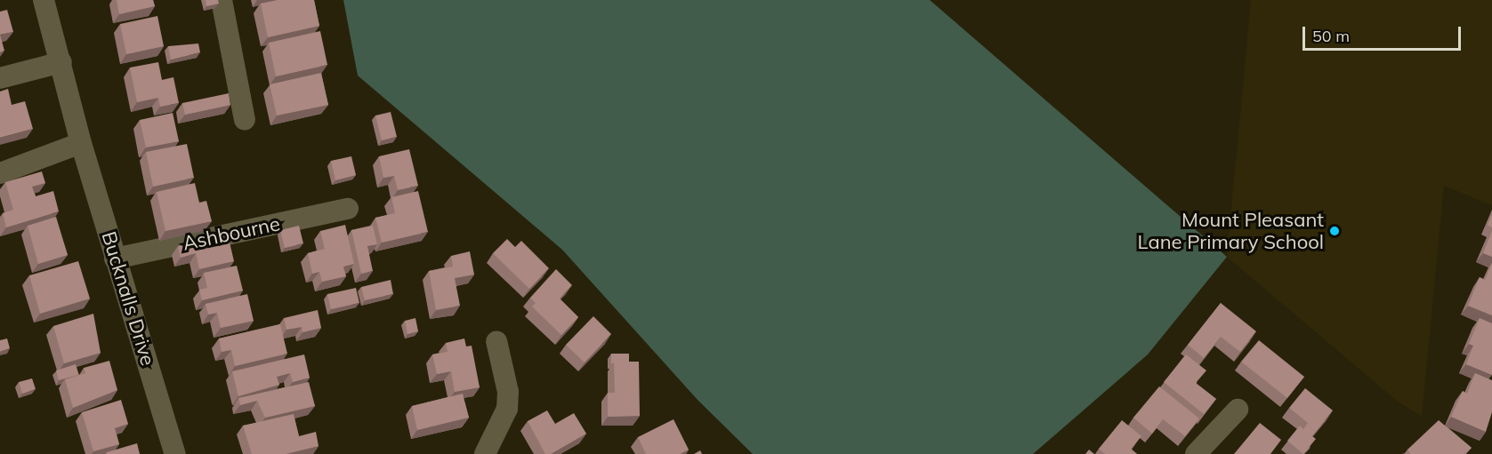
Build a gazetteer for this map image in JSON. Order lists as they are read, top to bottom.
{
  "streets": {
    "street": ["Ashbourne", "Bucknalls Drive"]
  },
  "crossings": [
    ["Ashbourne", "Bucknalls Drive"]
  ],
  "places": ["Mount Pleasant Lane Primary School"],
  "scale_bar": "50 m"
}
